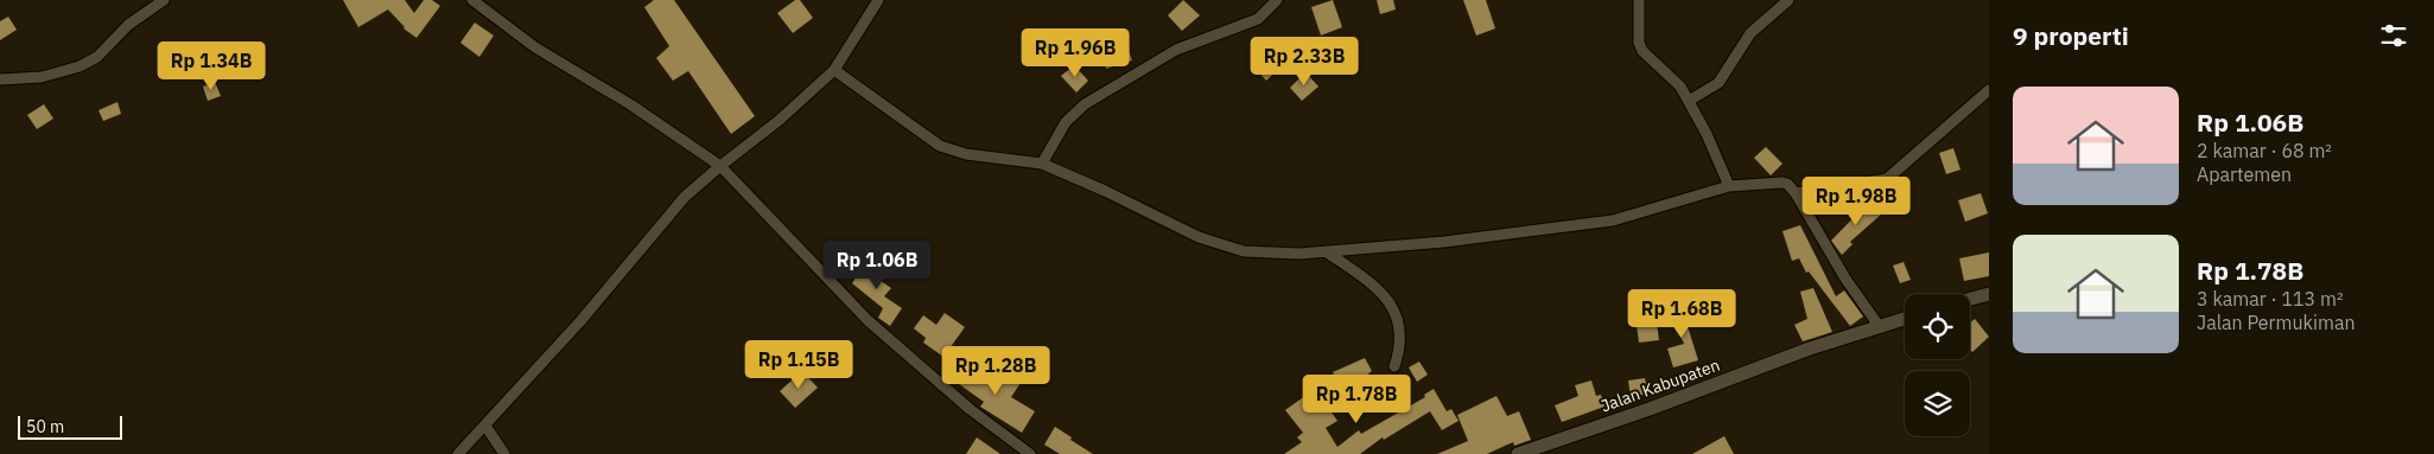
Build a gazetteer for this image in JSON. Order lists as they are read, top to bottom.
{
  "streets": {
    "street": ["Jalan Kabupaten"]
  },
  "scale_bar": "50 m",
  "page": {
    "heading": "9 properti",
    "price": [
      "Rp 1.96B",
      "Rp 2.33B",
      "Rp 1.34B",
      "Rp 1.98B",
      "Rp 1.06B",
      "Rp 1.68B",
      "Rp 1.15B",
      "Rp 1.28B",
      "Rp 1.78B"
    ],
    "list": [
      {
        "name": "Rp 1.06B",
        "note": "2 kamar · 68 m² · Apartemen"
      },
      {
        "name": "Rp 1.78B",
        "note": "3 kamar · 113 m² · Jalan Permukiman"
      }
    ],
    "scale": "50 m"
  }
}
